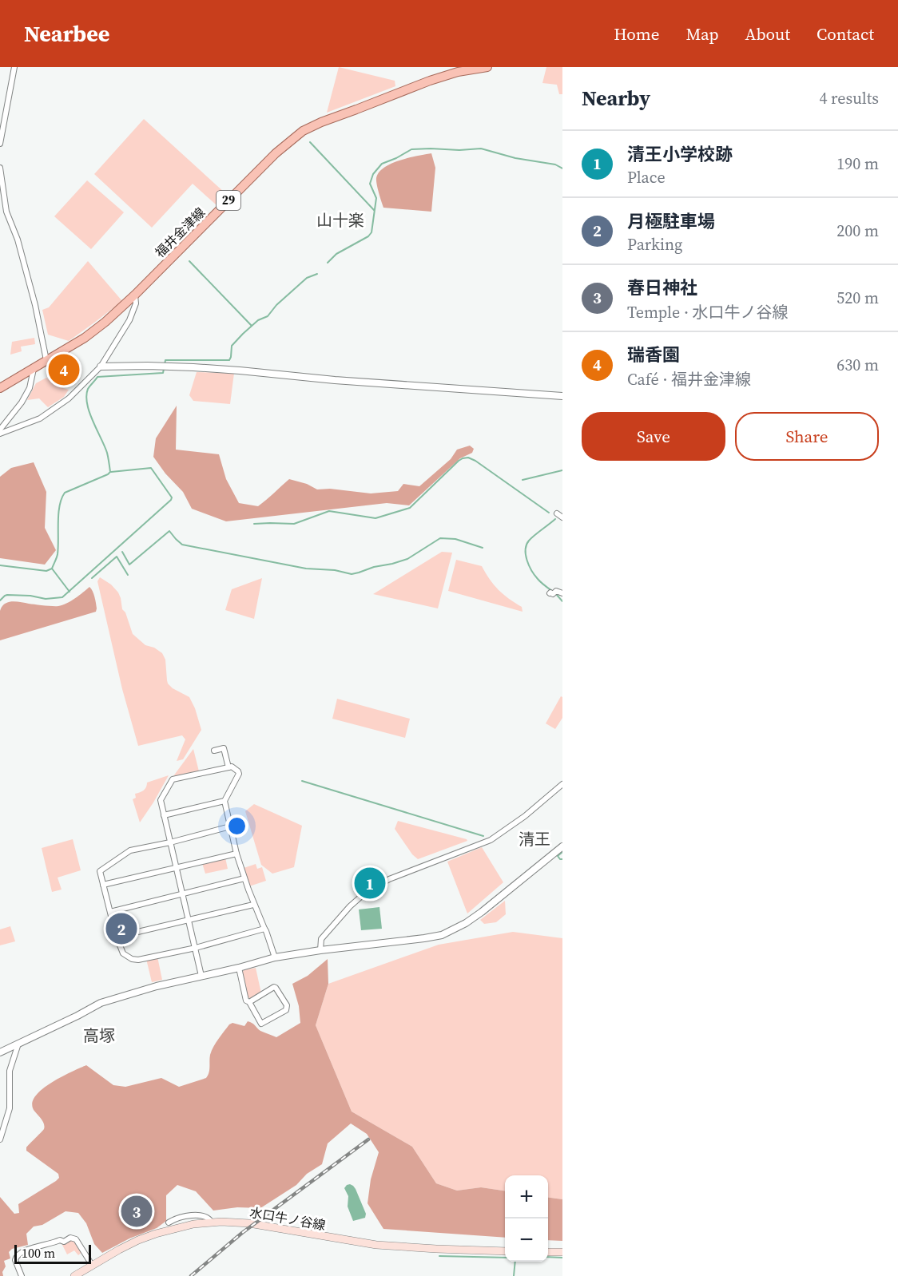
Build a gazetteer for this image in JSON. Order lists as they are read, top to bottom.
{
  "streets": {
    "main road": ["29", "福井金津線", "水口牛ノ谷線"]
  },
  "districts": ["山十楽", "清王", "高塚"],
  "scale_bar": "100 m",
  "page": {
    "header": "Nearbee",
    "nav": [
      "Home",
      "Map",
      "About",
      "Contact"
    ],
    "heading": ["Nearby", "4 results"],
    "list": [
      {
        "mark": "1",
        "name": "清王小学校跡",
        "note": "Place",
        "value": "190 m"
      },
      {
        "mark": "2",
        "name": "月極駐車場",
        "note": "Parking",
        "value": "200 m"
      },
      {
        "mark": "3",
        "name": "春日神社",
        "note": "Temple · 水口牛ノ谷線",
        "value": "520 m"
      },
      {
        "mark": "4",
        "name": "瑞香園",
        "note": "Café · 福井金津線",
        "value": "630 m"
      }
    ],
    "pins": [
      "4",
      "1",
      "2",
      "3"
    ],
    "buttons": ["Save", "Share"],
    "map_buttons": ["+", "−"],
    "scale": "100 m"
  }
}
